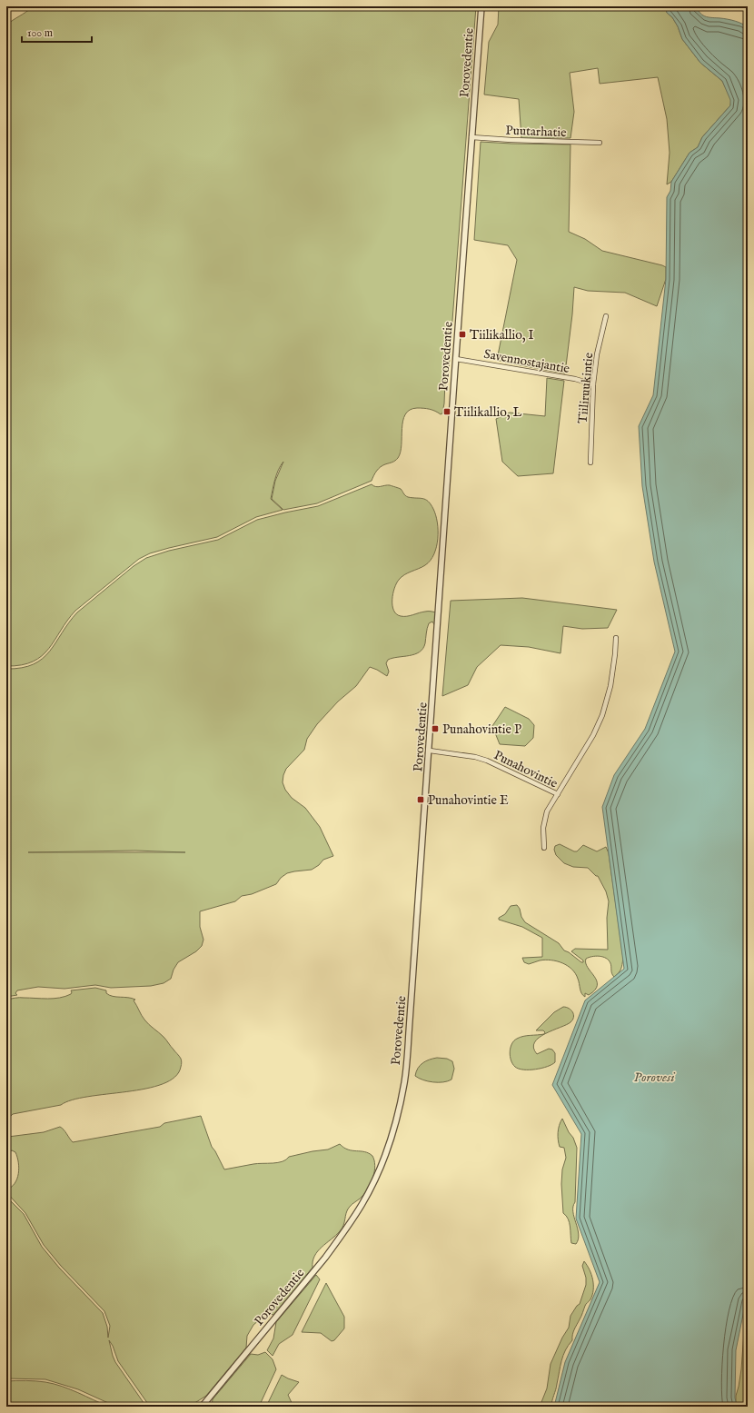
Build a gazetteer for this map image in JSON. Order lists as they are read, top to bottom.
{
  "streets": {
    "street": [
      "Porovedentie",
      "Puutarhatie",
      "Savennostajantie",
      "Tiiliruukintie",
      "Punahovintie"
    ]
  },
  "crossings": [
    ["Porovedentie", "Puutarhatie"],
    ["Porovedentie", "Savennostajantie"],
    ["Porovedentie", "Punahovintie"],
    ["Savennostajantie", "Tiiliruukintie"]
  ],
  "water": ["Porovesi"],
  "places": {
    "transit": [
      "Tiilikallio, I",
      "Tiilikallio, L",
      "Punahovintie P",
      "Punahovintie E"
    ]
  },
  "scale_bar": "100 m"
}
